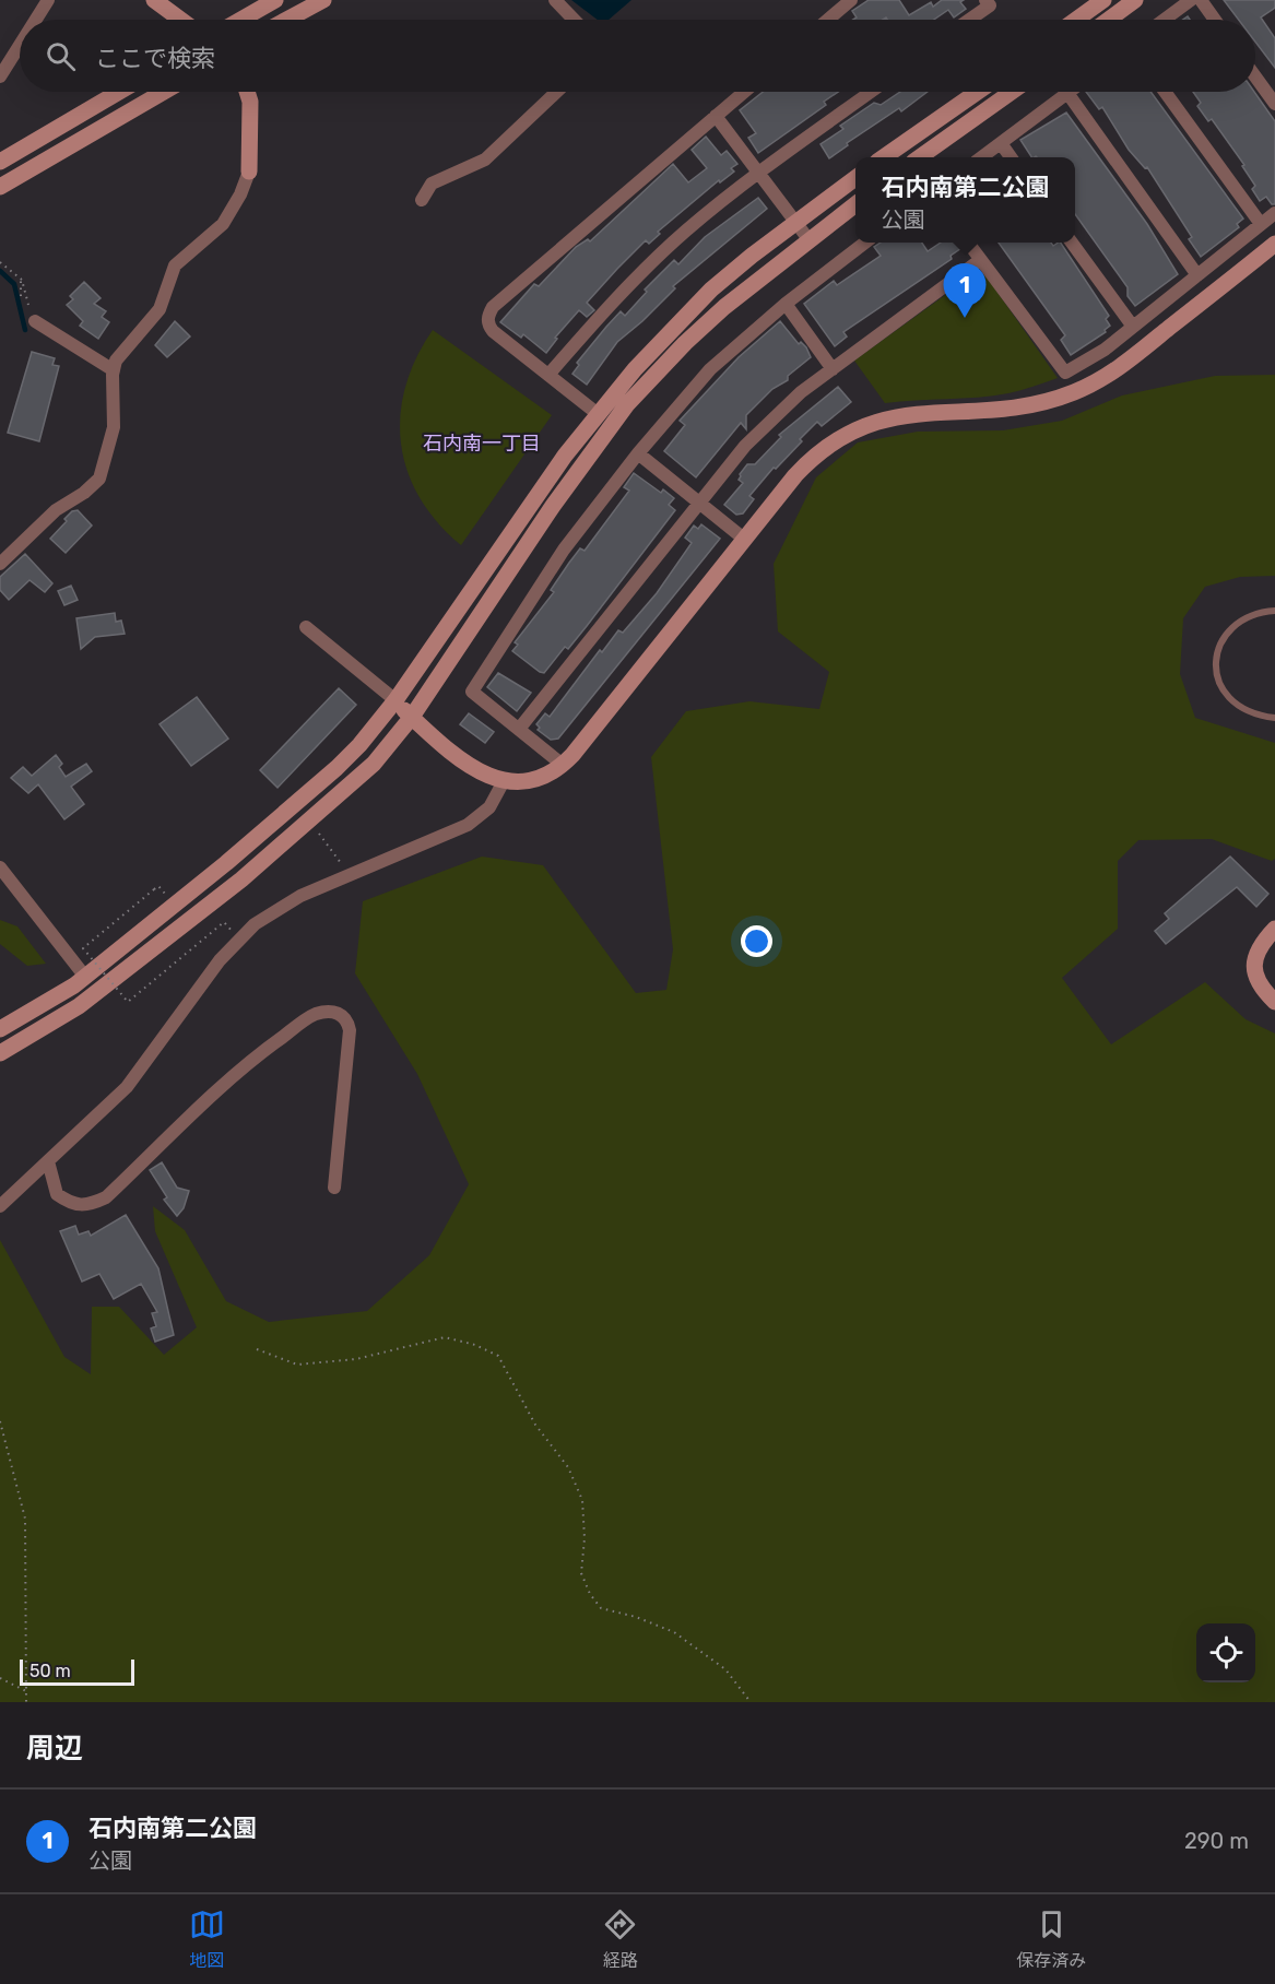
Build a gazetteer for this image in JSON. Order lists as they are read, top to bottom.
{
  "districts": ["石内南一丁目"],
  "scale_bar": "50 m",
  "page": {
    "search": "ここで検索",
    "popup": ["石内南第二公園", "公園"],
    "pins": "1",
    "scale": "50 m",
    "heading": "周辺",
    "list": [
      {
        "mark": "1",
        "name": "石内南第二公園",
        "note": "公園",
        "value": "290 m"
      }
    ],
    "nav": ["地図", "経路", "保存済み"]
  }
}
